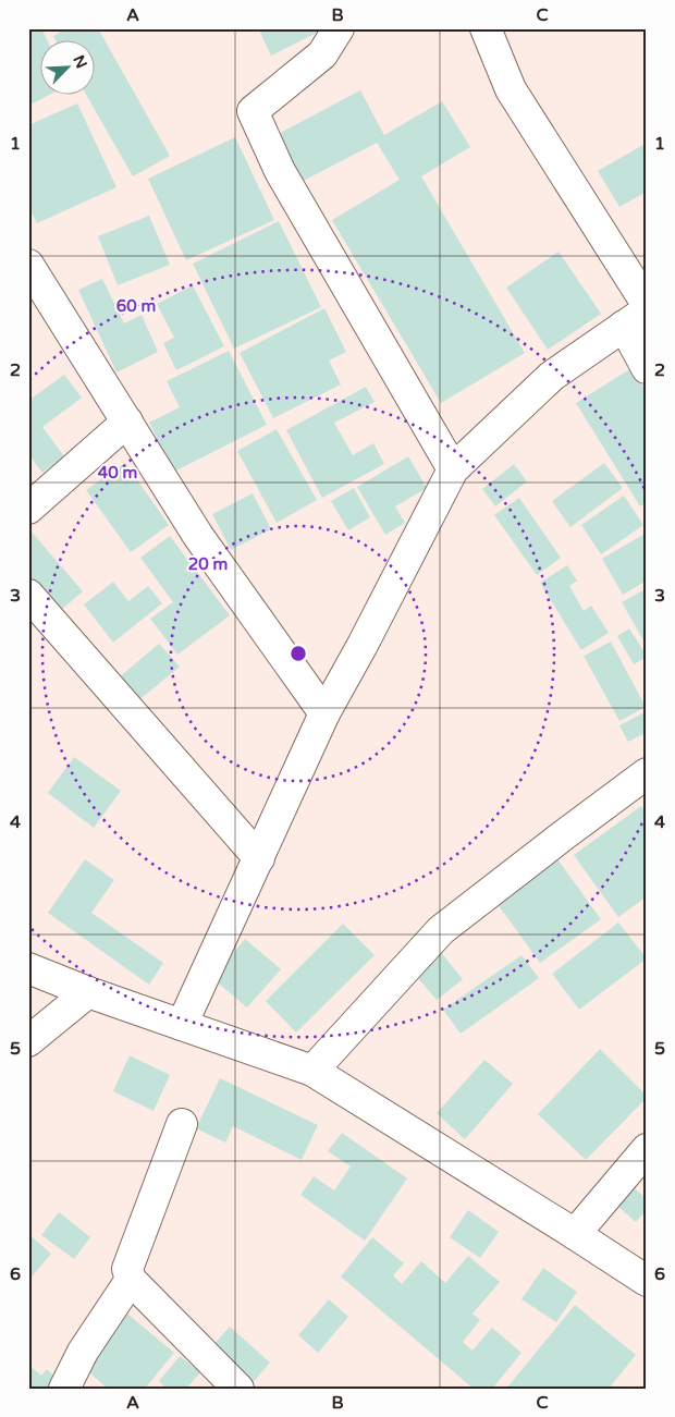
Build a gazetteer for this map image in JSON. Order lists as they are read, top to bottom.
{
  "north": "top right",
  "grid": {
    "columns": ["A", "B", "C"],
    "rows": [
      "1",
      "2",
      "3",
      "4",
      "5",
      "6"
    ]
  },
  "rings": ["60 m", "40 m", "20 m"]
}
